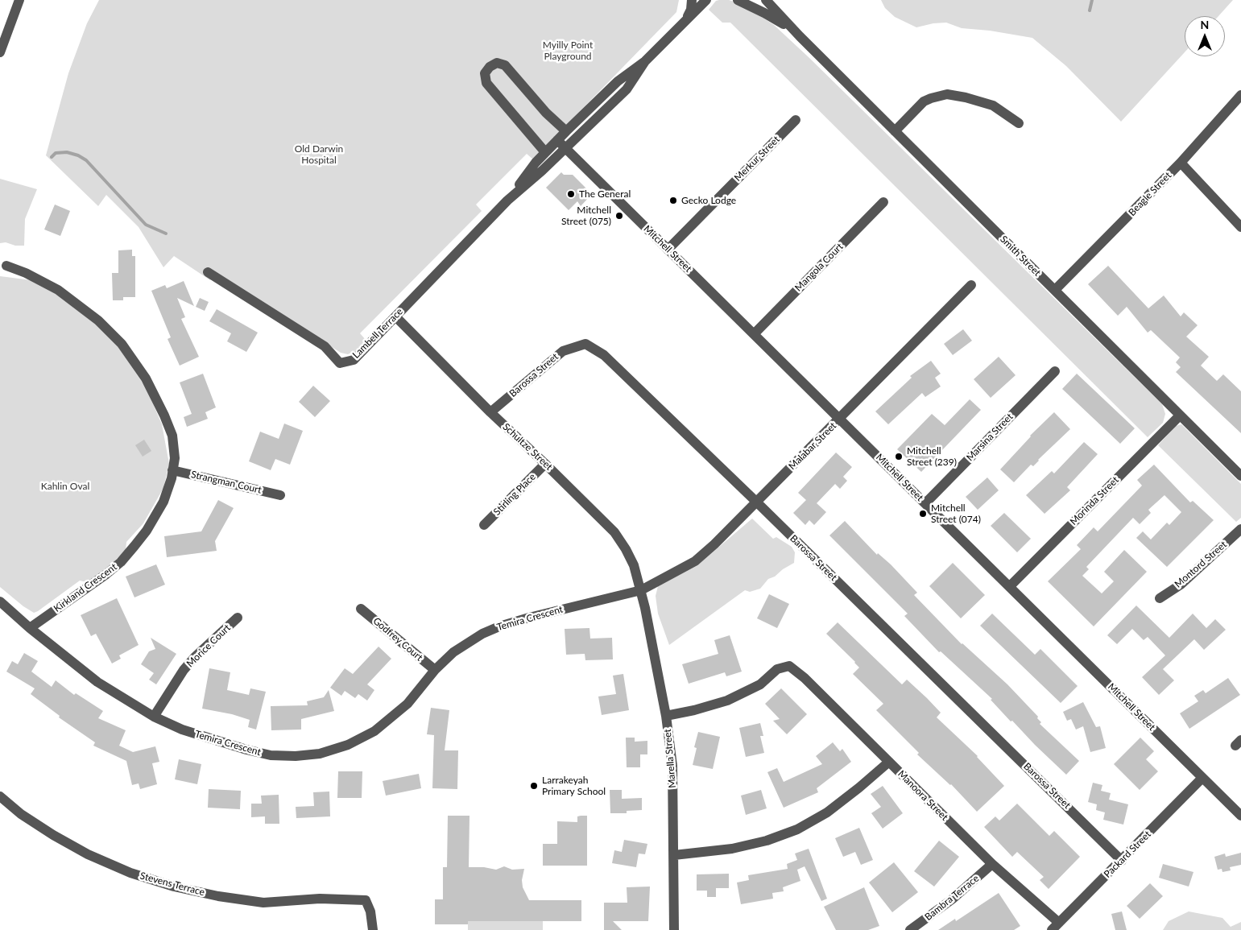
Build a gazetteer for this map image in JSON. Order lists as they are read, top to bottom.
{
  "streets": {
    "street": [
      "Merkur Street",
      "Beagle Street",
      "Mitchell Street",
      "Smith Street",
      "Mangola Court",
      "Lambell Terrace",
      "Barossa Street",
      "Marsina Street",
      "Malabar Street",
      "Schultze Street",
      "Strangman Court",
      "Stirling Place",
      "Morinda Street",
      "Montord Street",
      "Kirkland Crescent",
      "Temira Crescent",
      "Godfrey Court",
      "Morice Court",
      "Marella Street",
      "Manoora Street",
      "Packard Street",
      "Stevens Terrace",
      "Bambra Terrace"
    ]
  },
  "crossings": [
    ["Merkur Street", "Mitchell Street"],
    ["Beagle Street", "Smith Street"],
    ["Mitchell Street", "Mangola Court"],
    ["Mitchell Street", "Lambell Terrace"],
    ["Mitchell Street", "Marsina Street"],
    ["Mitchell Street", "Malabar Street"],
    ["Mitchell Street", "Morinda Street"],
    ["Mitchell Street", "Packard Street"],
    ["Smith Street", "Morinda Street"],
    ["Lambell Terrace", "Schultze Street"],
    ["Barossa Street", "Malabar Street"],
    ["Barossa Street", "Schultze Street"],
    ["Barossa Street", "Packard Street"],
    ["Malabar Street", "Schultze Street"],
    ["Malabar Street", "Temira Crescent"],
    ["Malabar Street", "Marella Street"],
    ["Schultze Street", "Stirling Place"],
    ["Schultze Street", "Temira Crescent"],
    ["Schultze Street", "Marella Street"],
    ["Strangman Court", "Kirkland Crescent"],
    ["Kirkland Crescent", "Temira Crescent"],
    ["Temira Crescent", "Godfrey Court"],
    ["Temira Crescent", "Morice Court"],
    ["Temira Crescent", "Marella Street"],
    ["Marella Street", "Manoora Street"],
    ["Manoora Street", "Packard Street"],
    ["Manoora Street", "Bambra Terrace"]
  ],
  "parks": ["Myilly Point Playground", "Old Darwin Hospital", "Kahlin Oval"],
  "places": [
    "The General",
    "Gecko Lodge",
    "Mitchell Street (075)",
    "Mitchell Street (239)",
    "Mitchell Street (074)",
    "Larrakeyah Primary School"
  ],
  "north": "top"
}
